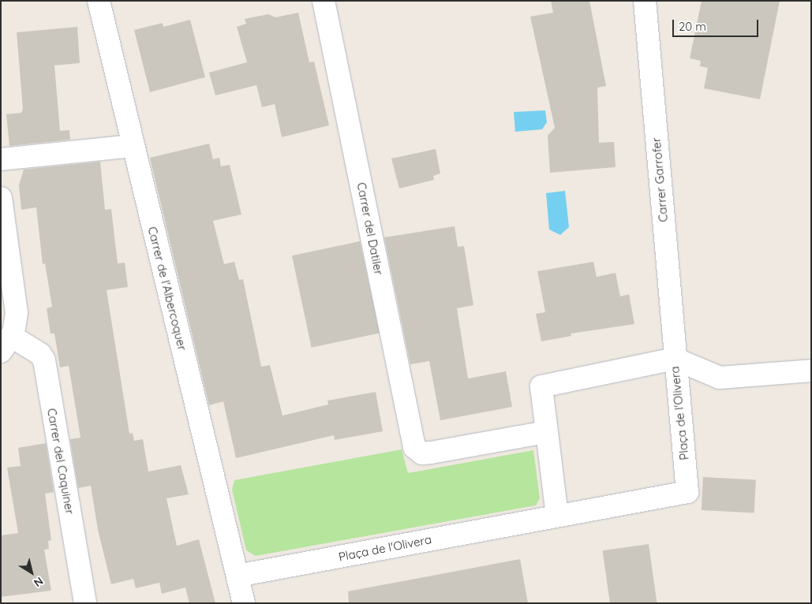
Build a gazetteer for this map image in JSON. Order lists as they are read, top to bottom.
{
  "streets": {
    "street": [
      "Carrer Garrofer",
      "Carrer del Datiler",
      "Carrer de l'Albercoquer",
      "Plaça de l'Olivera",
      "Carrer del Caquiner"
    ]
  },
  "crossings": [
    ["Carrer Garrofer", "Plaça de l'Olivera"],
    ["Carrer del Datiler", "Plaça de l'Olivera"],
    ["Carrer de l'Albercoquer", "Plaça de l'Olivera"]
  ],
  "scale_bar": "20 m",
  "north": "bottom right"
}
